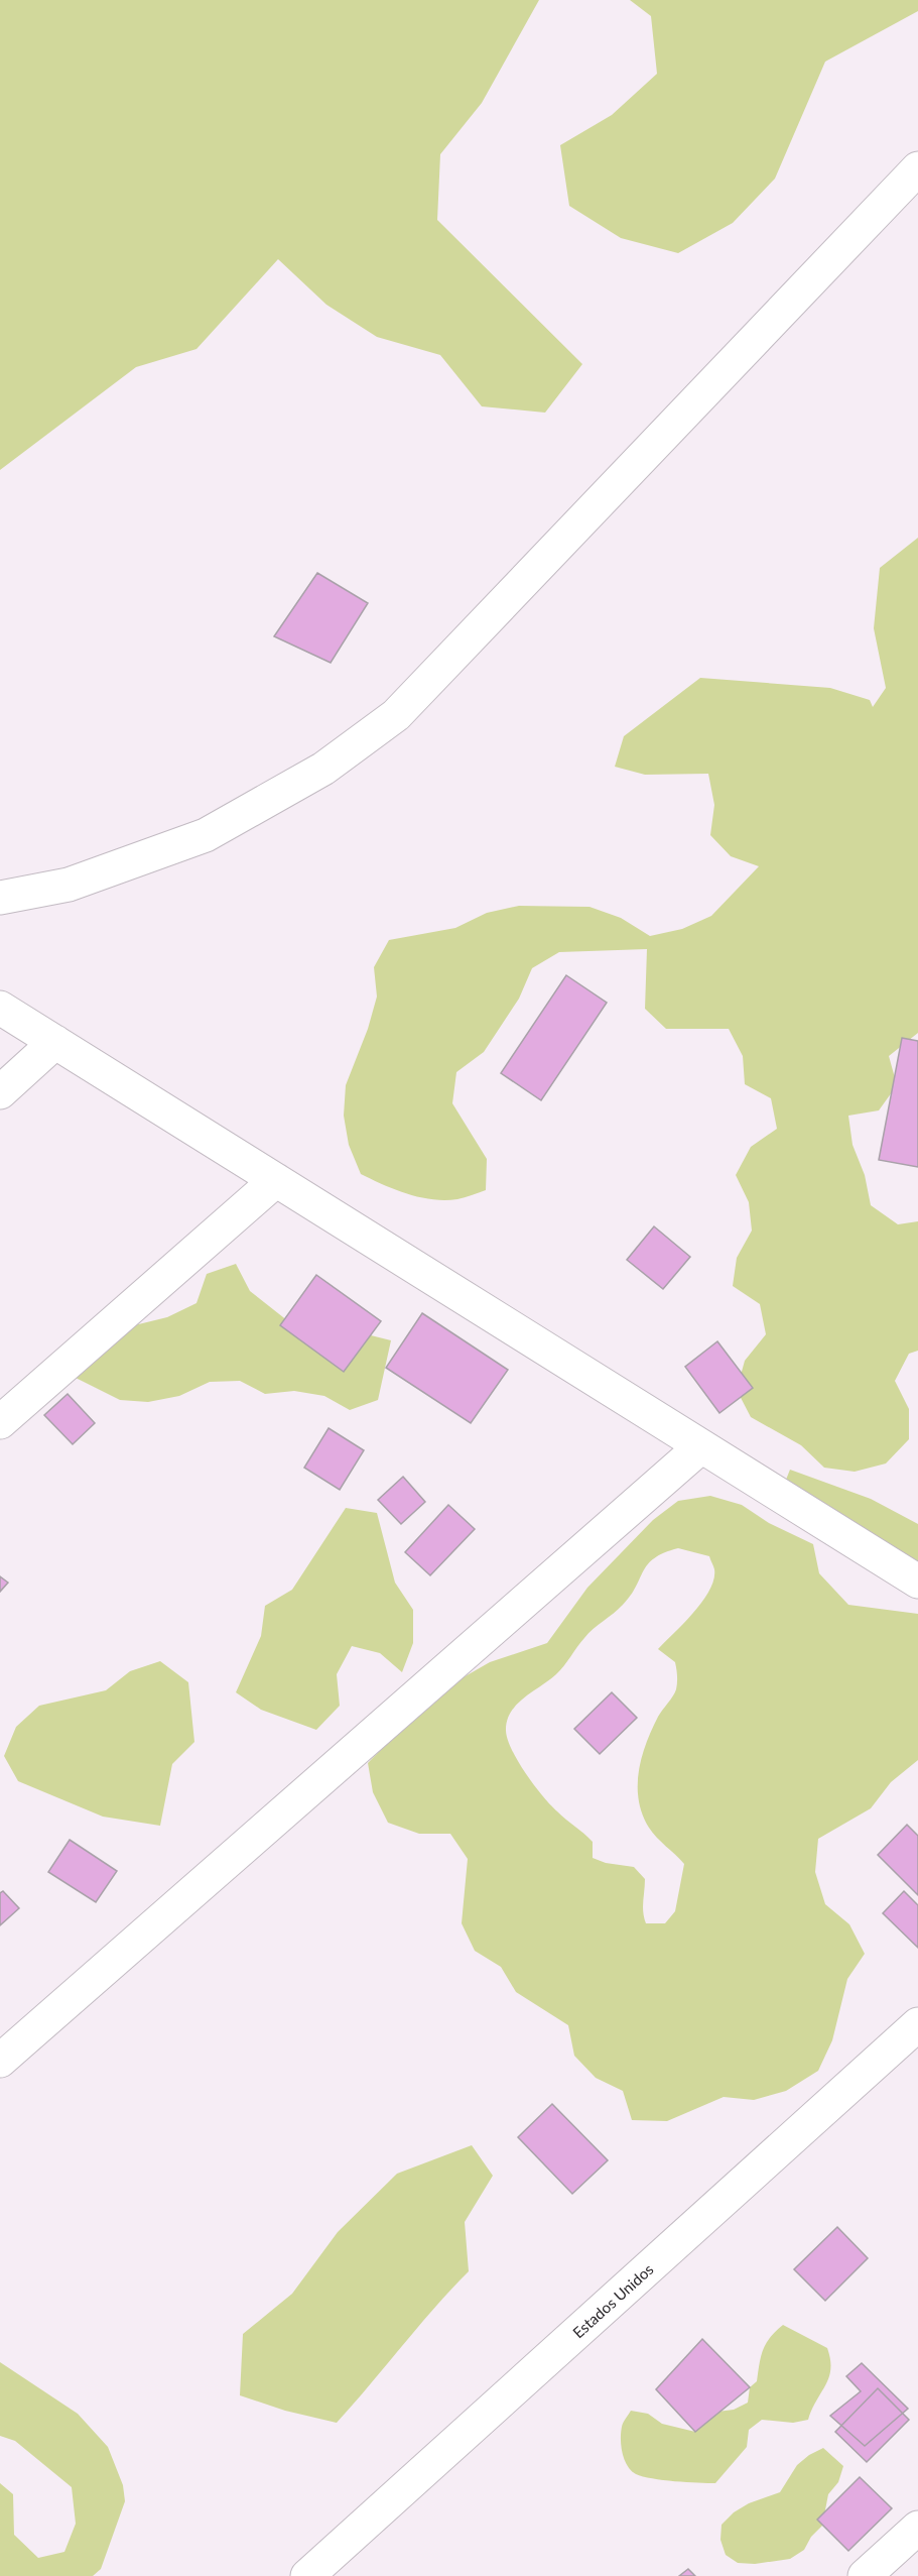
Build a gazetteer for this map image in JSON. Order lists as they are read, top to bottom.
{
  "streets": {
    "street": ["Estados Unidos"]
  }
}
